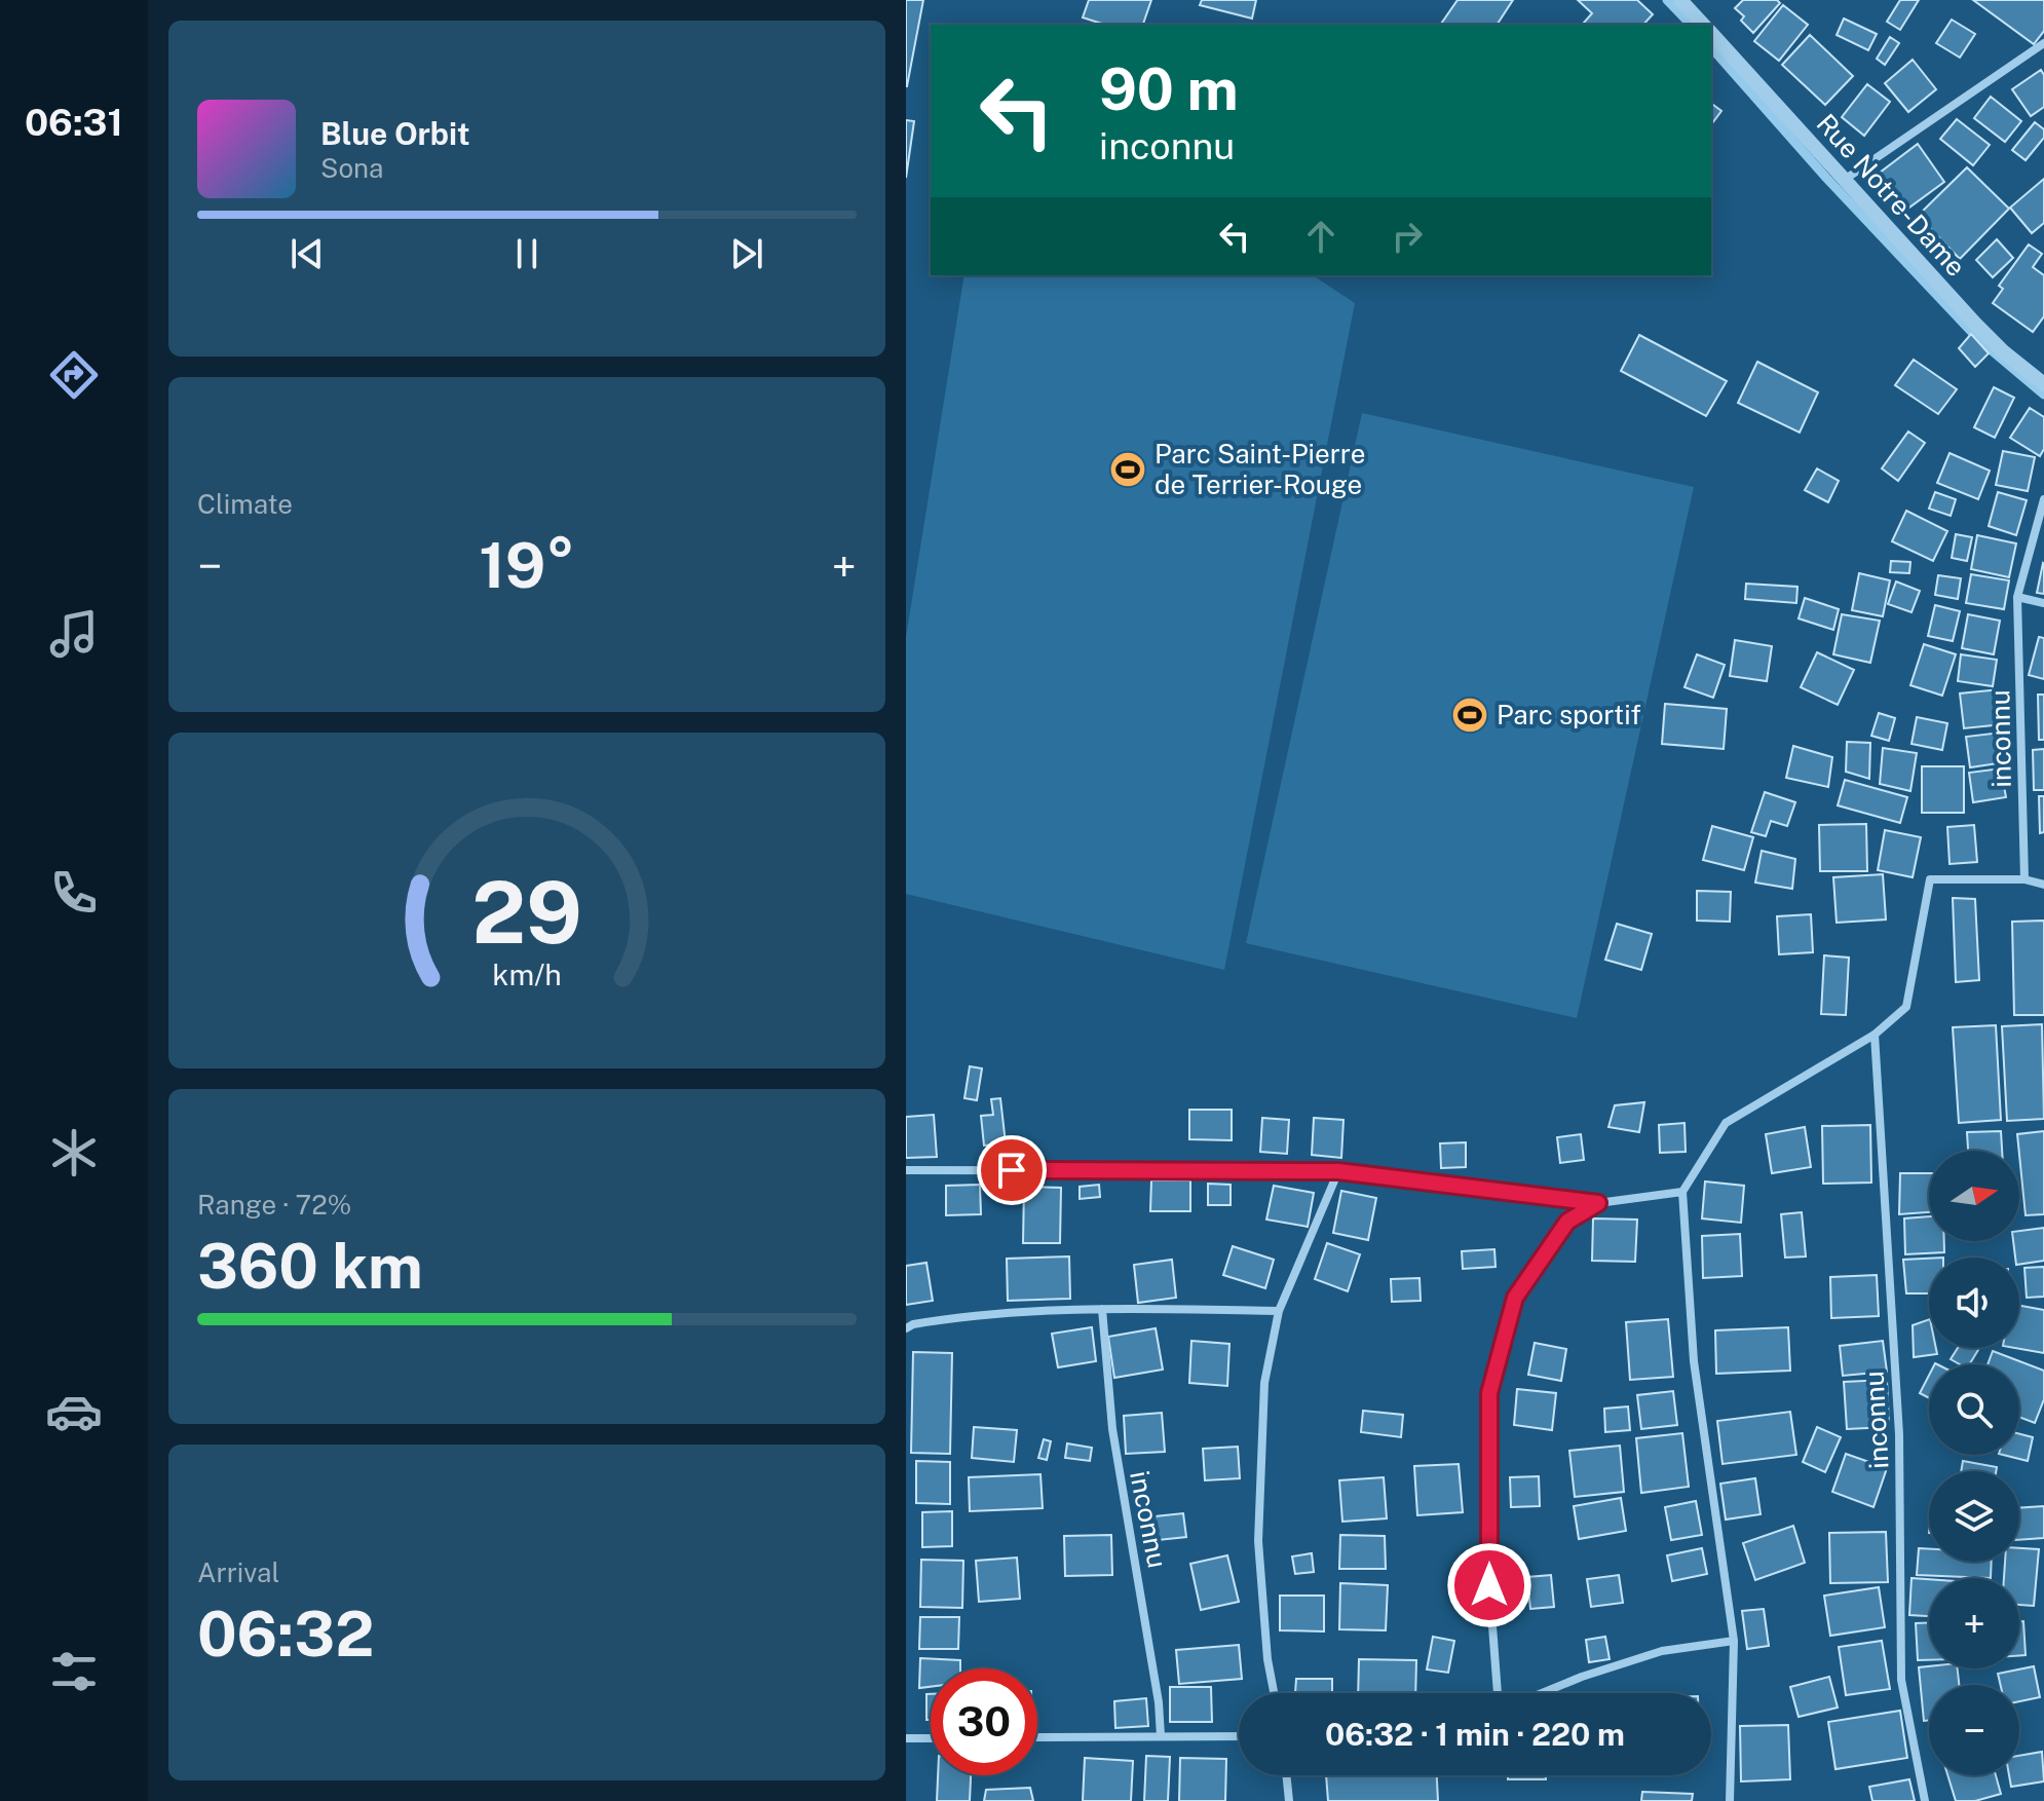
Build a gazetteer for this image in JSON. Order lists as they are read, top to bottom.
{
  "streets": {
    "street": ["Rue Notre-Dame", "inconnu"]
  },
  "places": {
    "sports": ["Parc Saint-Pierre de Terrier-Rouge", "Parc sportif"]
  },
  "north": "right",
  "page": {
    "tabs": "06:31",
    "turn": ["90 m", "inconnu"],
    "song": ["Blue Orbit", "Sona"],
    "tile": [
      "Climate",
      ["Range · 72%", "360 km"],
      ["Arrival", "06:32"]
    ],
    "heat": ["−", "19°", "+"],
    "map_buttons": ["+", "−"],
    "limit": "30",
    "trip": "06:32 · 1 min · 220 m",
    "gauge": ["29", "km/h"]
  }
}
